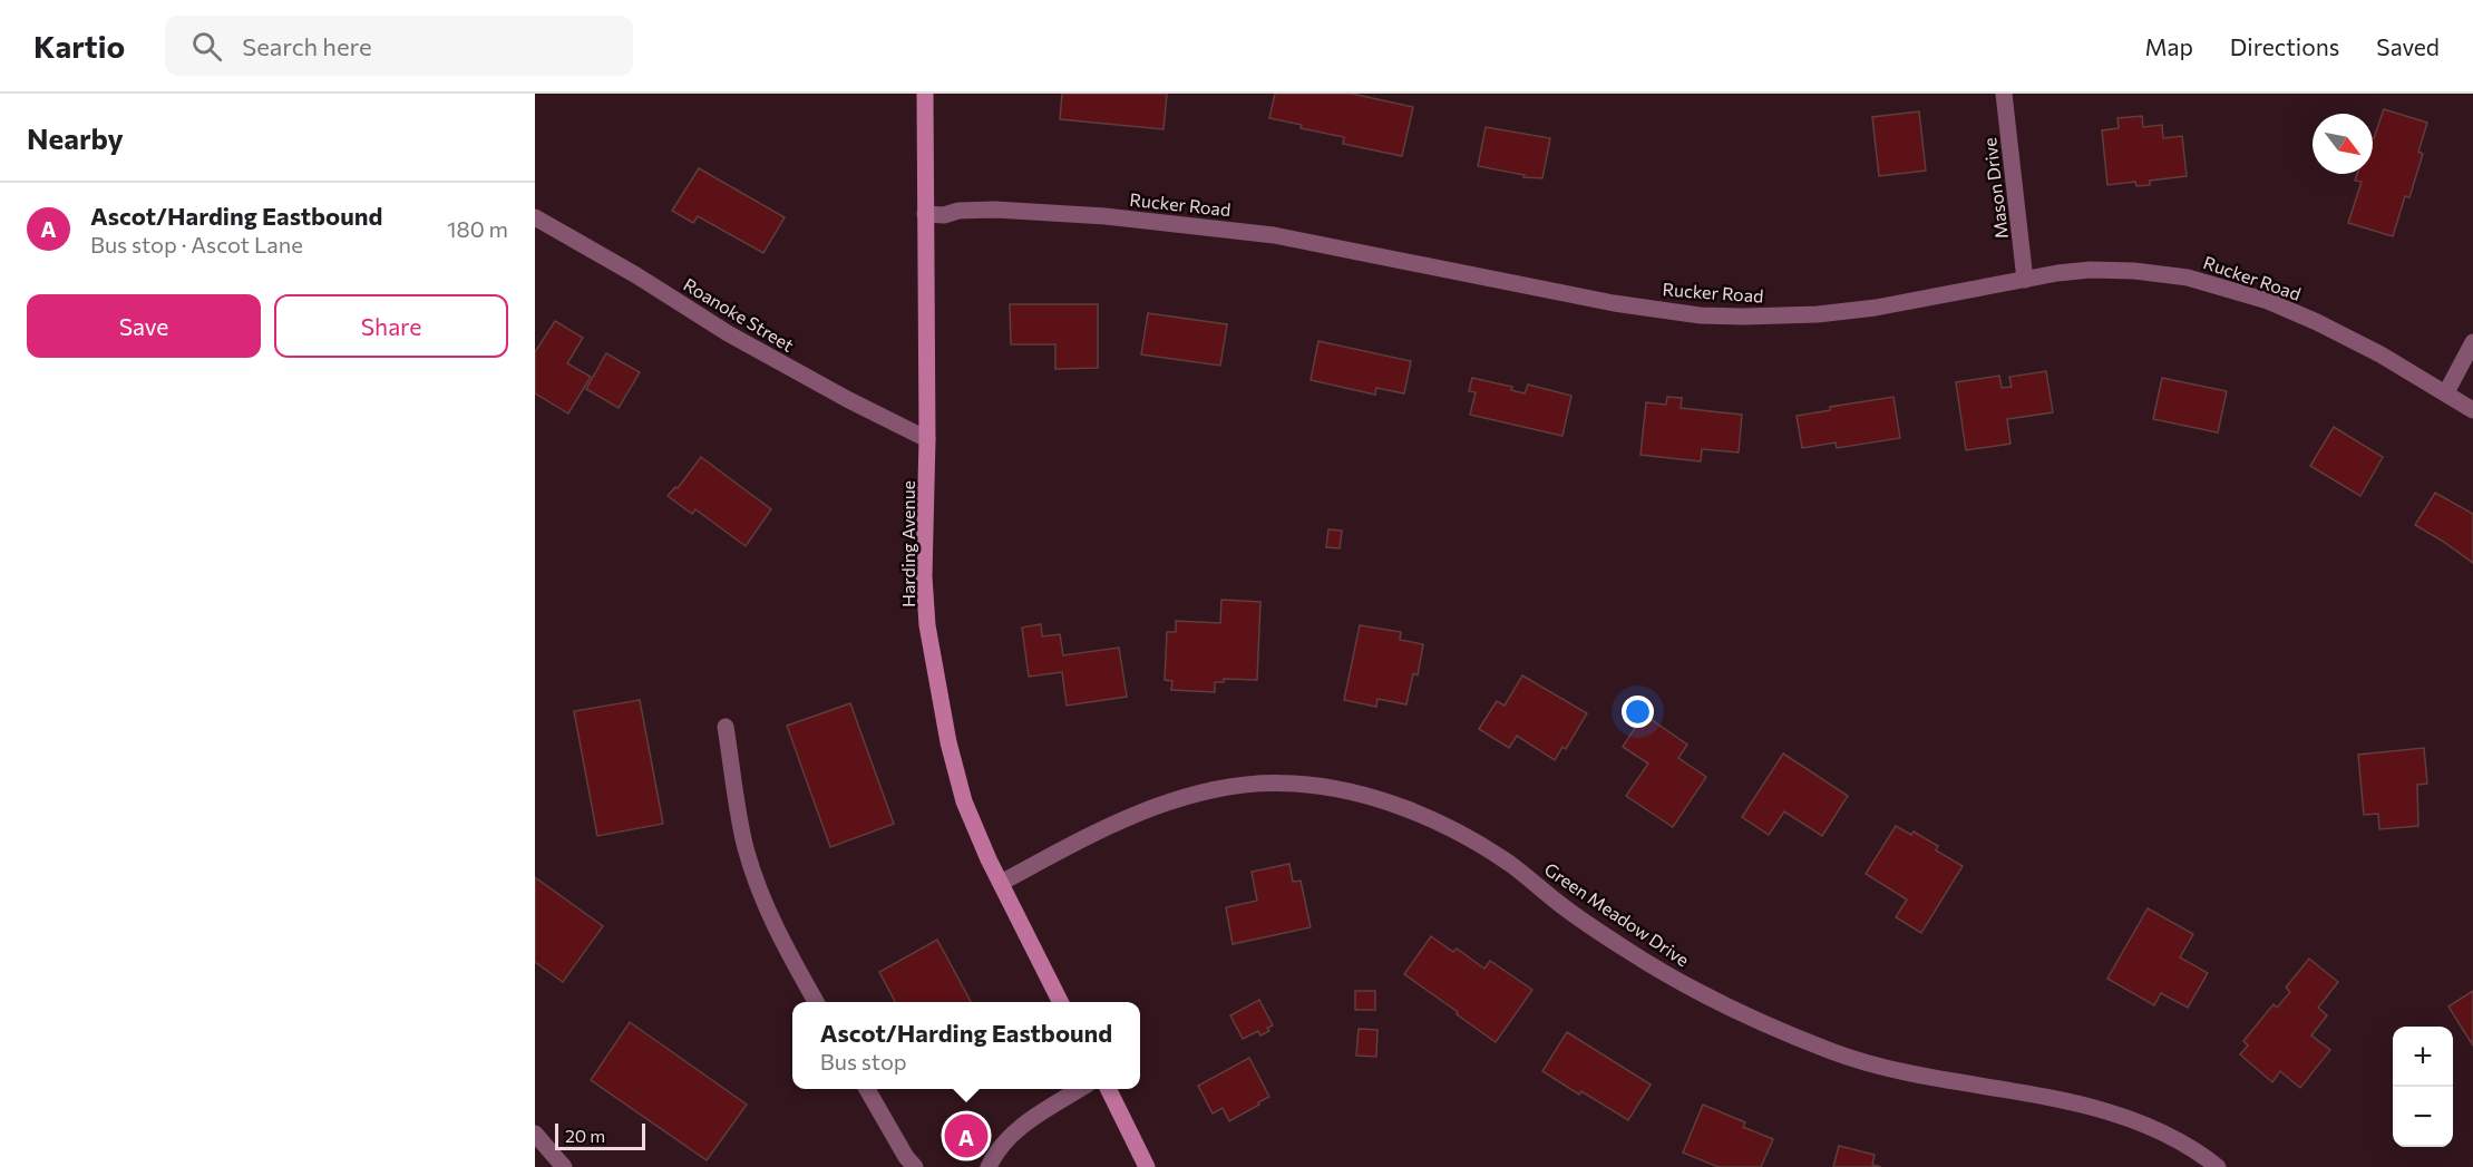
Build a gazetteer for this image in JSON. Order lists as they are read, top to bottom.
{
  "streets": {
    "main road": ["Harding Avenue"],
    "street": [
      "Mason Drive",
      "Rucker Road",
      "Roanoke Street",
      "Green Meadow Drive"
    ]
  },
  "crossings": [
    ["Mason Drive", "Rucker Road"],
    ["Rucker Road", "Harding Avenue"],
    ["Roanoke Street", "Harding Avenue"],
    ["Harding Avenue", "Green Meadow Drive"]
  ],
  "scale_bar": "20 m",
  "north": "bottom right",
  "page": {
    "header": "Kartio",
    "search": "Search here",
    "nav": ["Map", "Directions", "Saved"],
    "heading": "Nearby",
    "list": [
      {
        "mark": "A",
        "name": "Ascot/Harding Eastbound",
        "note": "Bus stop · Ascot Lane",
        "value": "180 m"
      }
    ],
    "buttons": ["Save", "Share"],
    "popup": ["Ascot/Harding Eastbound", "Bus stop"],
    "map_buttons": ["+", "−"],
    "pins": "A",
    "scale": "20 m"
  }
}
